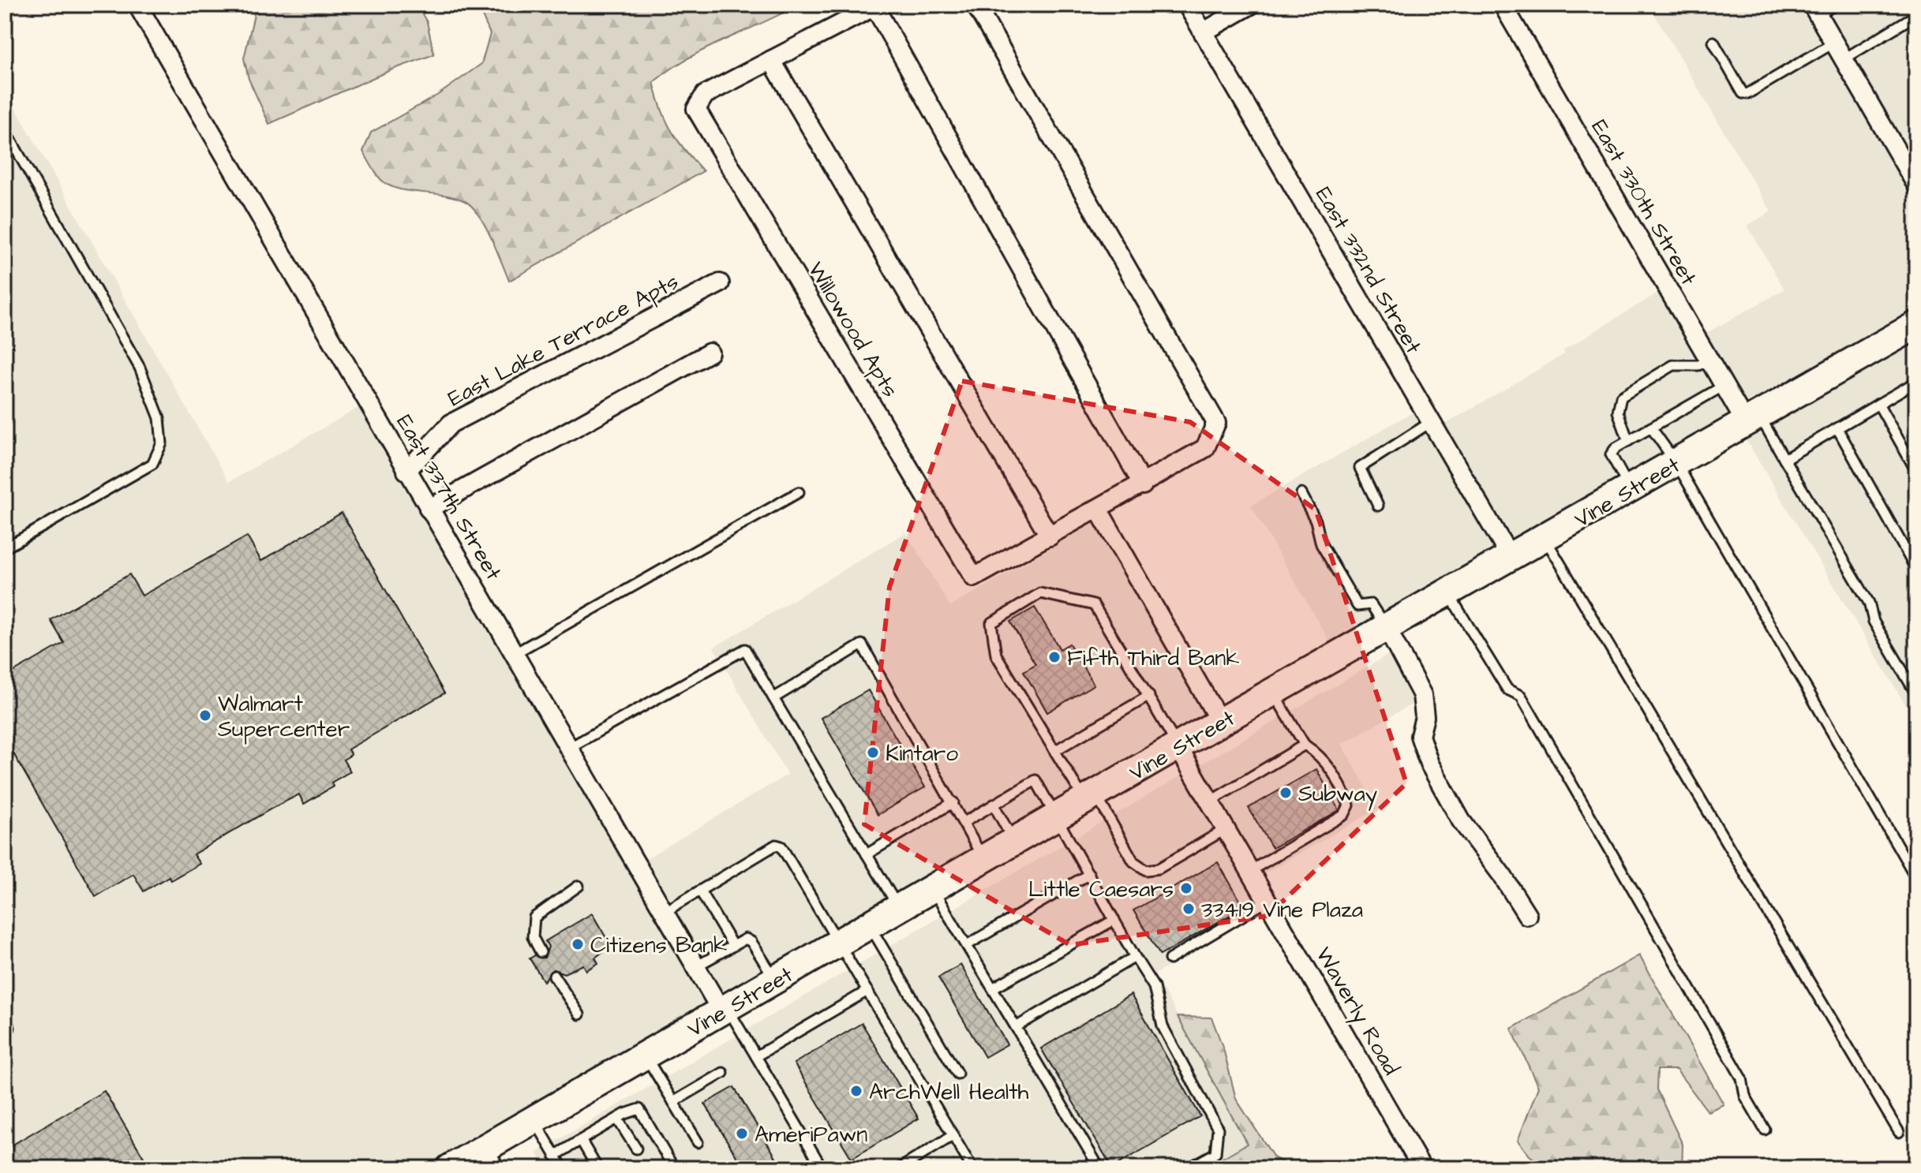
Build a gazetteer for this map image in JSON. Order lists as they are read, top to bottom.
{
  "streets": {
    "main road": ["Vine Street"],
    "street": [
      "East 330th Street",
      "East 332nd Street",
      "Willowood Apts",
      "East Lake Terrace Apts",
      "East 337th Street",
      "Waverly Road"
    ]
  },
  "crossings": [
    ["East 330th Street", "Vine Street"],
    ["East 332nd Street", "Vine Street"],
    ["East Lake Terrace Apts", "East 337th Street"],
    ["Vine Street", "East 337th Street"],
    ["Vine Street", "Waverly Road"]
  ],
  "places": [
    "Fifth Third Bank",
    "Walmart Supercenter",
    "Kintaro",
    "Subway",
    "Little Caesars",
    "33419 Vine Plaza",
    "Citizens Bank",
    "ArchWell Health",
    "AmeriPawn"
  ]
}
